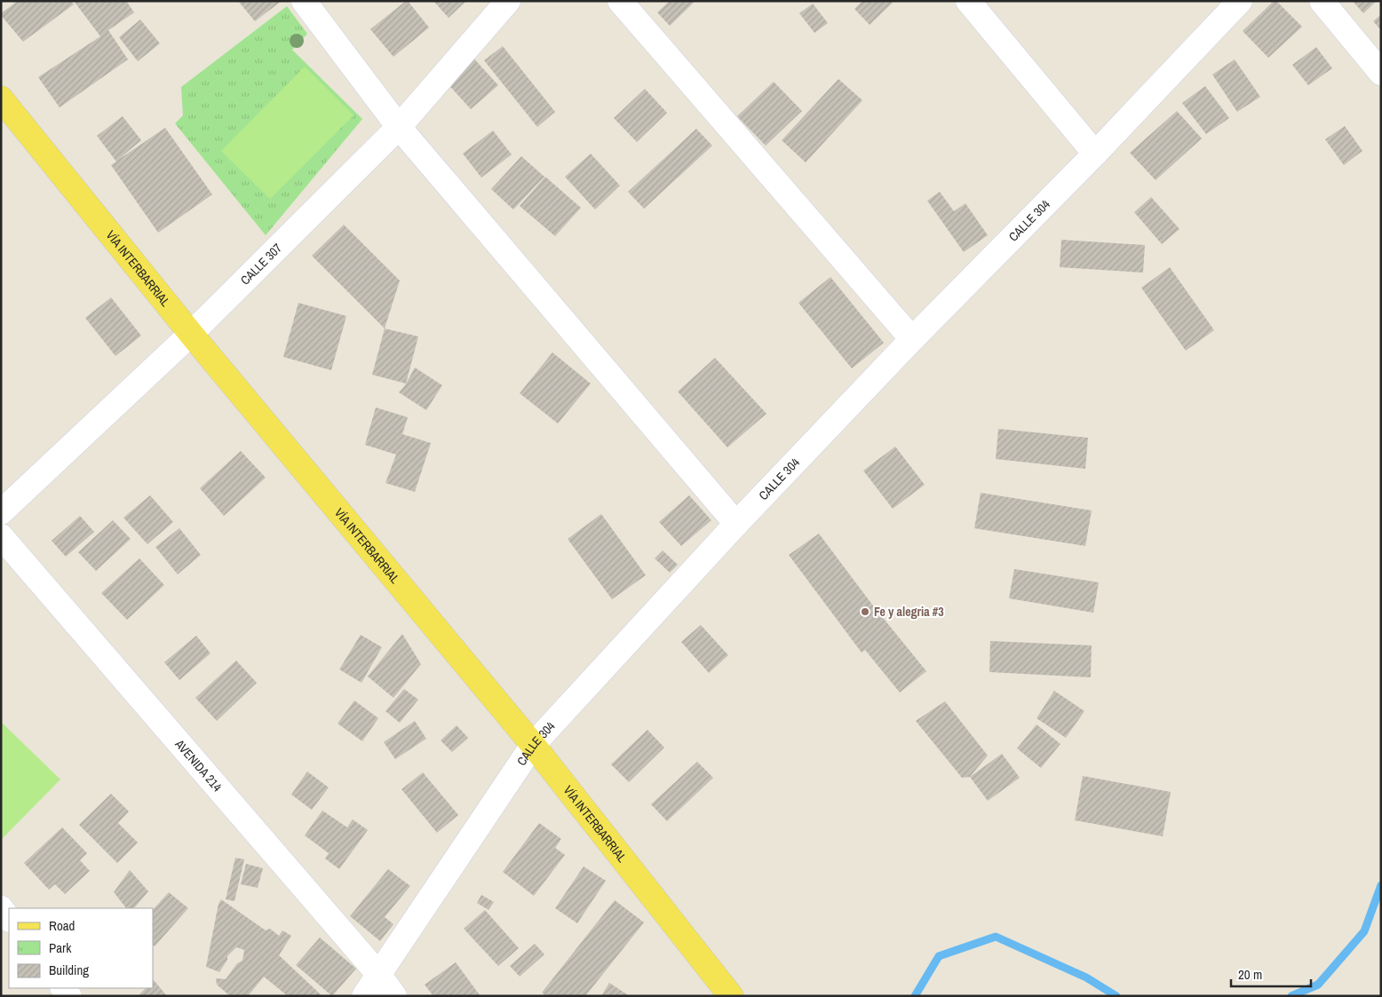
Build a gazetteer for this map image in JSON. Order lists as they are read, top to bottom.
{
  "streets": {
    "main road": ["VÍA INTERBARRIAL"],
    "street": ["CALLE 304", "CALLE 307", "AVENIDA 214"]
  },
  "crossings": [
    ["CALLE 304", "VÍA INTERBARRIAL"],
    ["CALLE 304", "AVENIDA 214"],
    ["CALLE 307", "VÍA INTERBARRIAL"]
  ],
  "places": ["Fe y alegria #3"],
  "legend": ["Road", "Park", "Building"],
  "scale_bar": "20 m"
}
